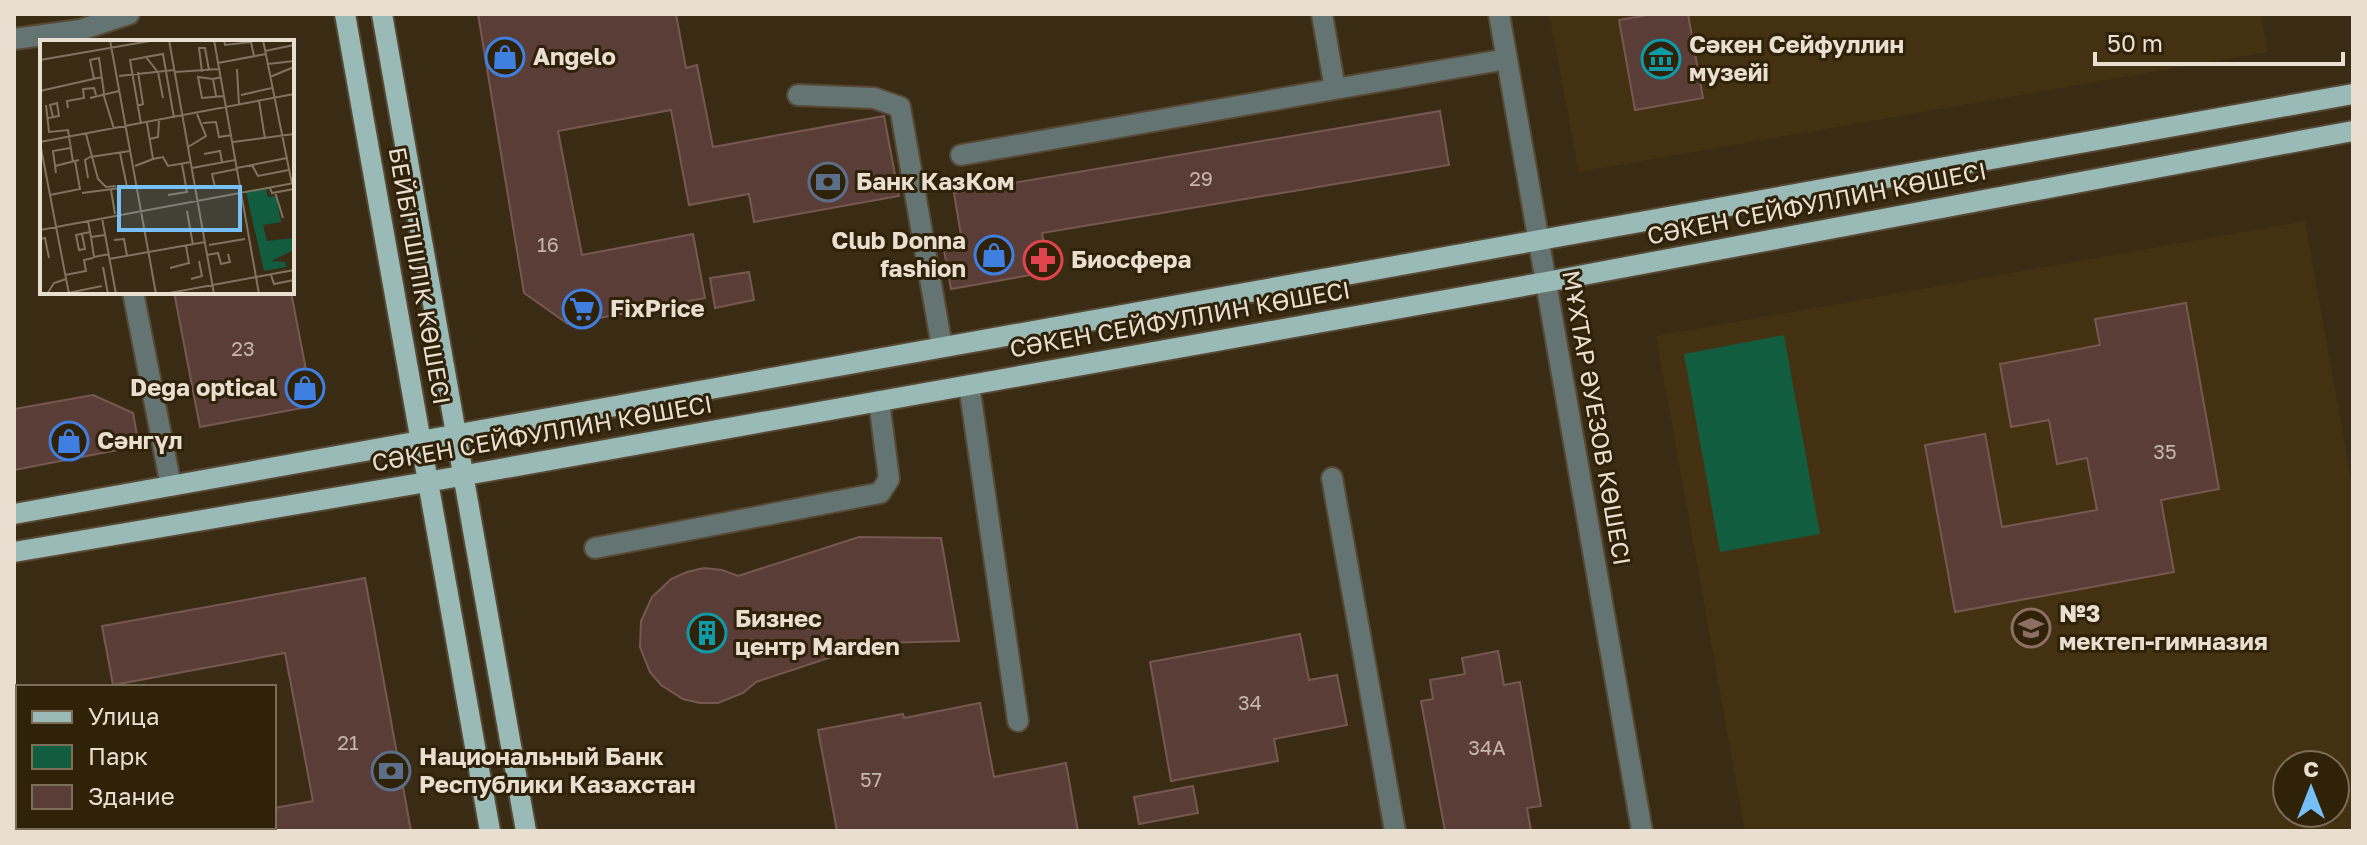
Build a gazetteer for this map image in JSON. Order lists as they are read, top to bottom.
{
  "streets": {
    "main road": ["СӘКЕН СЕЙФУЛЛИН КӨШЕСІ", "БЕЙБІТШІЛІК КӨШЕСІ"],
    "street": ["МҰХТАР ӘУЕЗОВ КӨШЕСІ"]
  },
  "crossings": [
    ["СӘКЕН СЕЙФУЛЛИН КӨШЕСІ", "БЕЙБІТШІЛІК КӨШЕСІ"],
    ["СӘКЕН СЕЙФУЛЛИН КӨШЕСІ", "МҰХТАР ӘУЕЗОВ КӨШЕСІ"]
  ],
  "places": {
    "shop": [
      "Angelo",
      "Club Donna fashion",
      "Dega optical",
      "Сәнгүл"
    ],
    "museum": ["Сәкен Сейфуллин музейі"],
    "bank": ["Банк КазКом", "Национальный Банк Республики Казахстан"],
    "pharmacy": ["Биосфера"],
    "supermarket": ["FixPrice"],
    "school or university": ["№3 мектеп-гимназия"],
    "building": ["Бизнес центр Marden"]
  },
  "house_numbers": [
    "29",
    "16",
    "23",
    "35",
    "34",
    "21",
    "34А",
    "57"
  ],
  "legend": ["Улица", "Парк", "Здание"],
  "scale_bar": "50 m",
  "north": "top"
}
